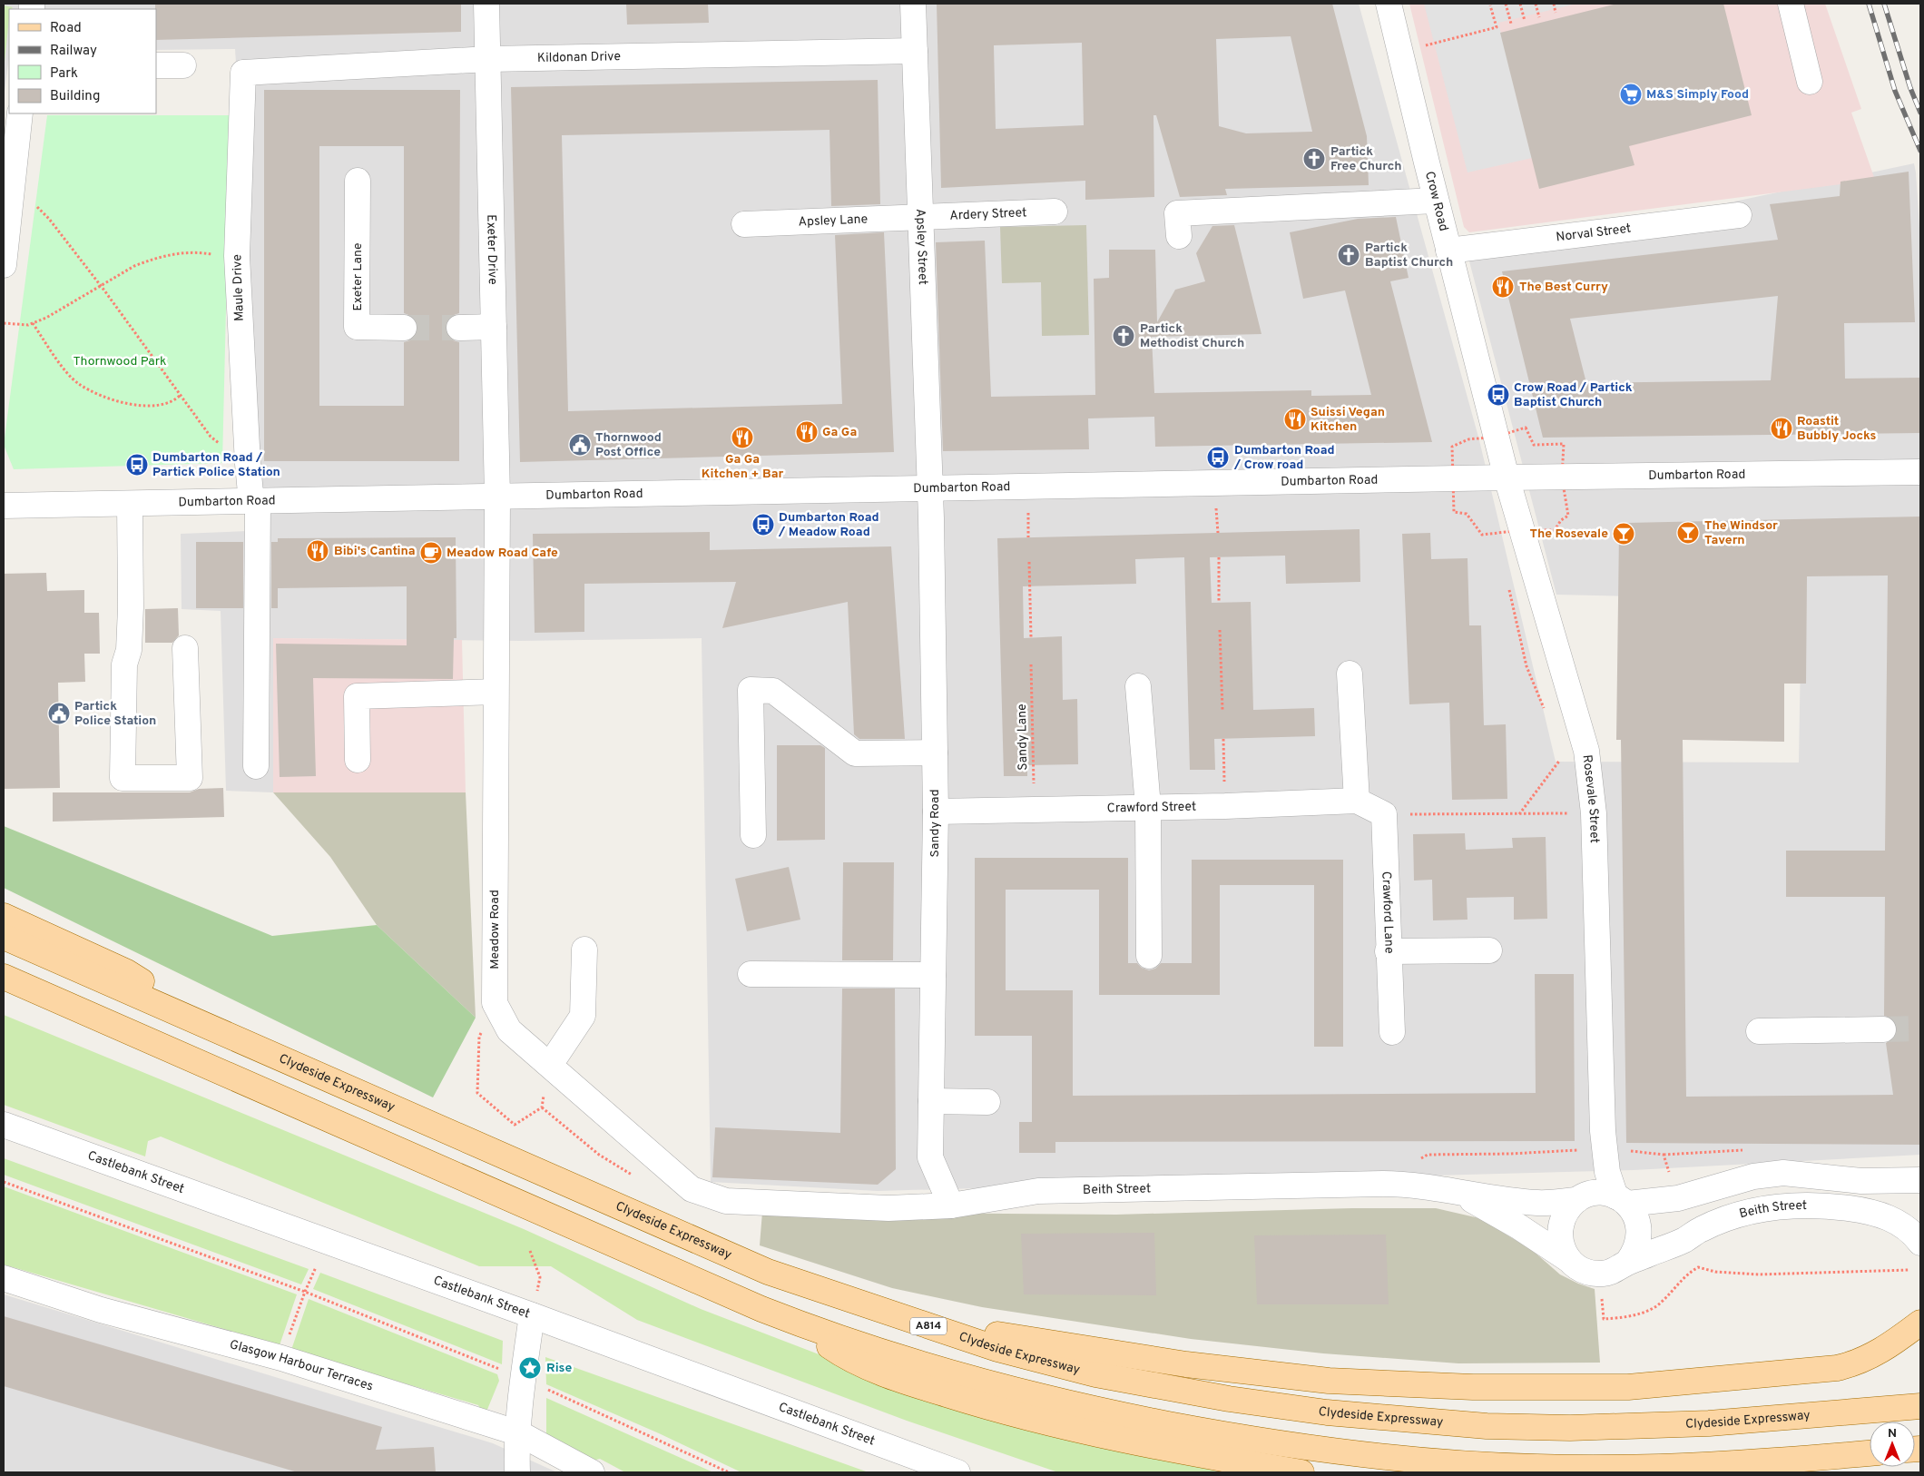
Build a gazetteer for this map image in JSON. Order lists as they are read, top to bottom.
{
  "streets": {
    "main road": ["Clydeside Expressway", "A814"],
    "street": [
      "Kildonan Drive",
      "Crow Road",
      "Ardery Street",
      "Apsley Lane",
      "Norval Street",
      "Apsley Street",
      "Exeter Drive",
      "Exeter Lane",
      "Maule Drive",
      "Dumbarton Road",
      "Rosevale Street",
      "Crawford Street",
      "Sandy Road",
      "Crawford Lane",
      "Meadow Road",
      "Castlebank Street",
      "Beith Street",
      "Glasgow Harbour Terraces"
    ],
    "path": ["Sandy Lane"]
  },
  "crossings": [
    ["Kildonan Drive", "Apsley Street"],
    ["Kildonan Drive", "Exeter Drive"],
    ["Kildonan Drive", "Maule Drive"],
    ["Crow Road", "Norval Street"],
    ["Crow Road", "Dumbarton Road"],
    ["Crow Road", "Rosevale Street"],
    ["Ardery Street", "Apsley Lane"],
    ["Ardery Street", "Apsley Street"],
    ["Apsley Lane", "Apsley Street"],
    ["Apsley Street", "Dumbarton Road"],
    ["Apsley Street", "Sandy Road"],
    ["Exeter Drive", "Dumbarton Road"],
    ["Exeter Drive", "Meadow Road"],
    ["Maule Drive", "Dumbarton Road"],
    ["Dumbarton Road", "Rosevale Street"],
    ["Dumbarton Road", "Sandy Road"],
    ["Dumbarton Road", "Meadow Road"],
    ["Sandy Lane", "Crawford Street"],
    ["Rosevale Street", "Beith Street"],
    ["Crawford Street", "Sandy Road"],
    ["Crawford Street", "Crawford Lane"],
    ["Sandy Road", "Beith Street"],
    ["Meadow Road", "Beith Street"]
  ],
  "parks": ["Thornwood Park"],
  "places": {
    "supermarket": ["M&S Simply Food"],
    "church": ["Partick Free Church", "Partick Baptist Church", "Partick Methodist Church"],
    "restaurant": [
      "The Best Curry",
      "Suissi Vegan Kitchen",
      "Roastit Bubbly Jocks",
      "Ga Ga",
      "Ga Ga Kitchen + Bar",
      "Bibi's Cantina"
    ],
    "bus stop": [
      "Crow Road / Partick Baptist Church",
      "Dumbarton Road / Crow road",
      "Dumbarton Road / Partick Police Station",
      "Dumbarton Road / Meadow Road"
    ],
    "public building": ["Thornwood Post Office", "Partick Police Station"],
    "bar": ["The Windsor Tavern", "The Rosevale"],
    "cafe": ["Meadow Road Cafe"],
    "place": ["Rise"]
  },
  "legend": [
    "Road",
    "Railway",
    "Park",
    "Building"
  ],
  "north": "top"
}
